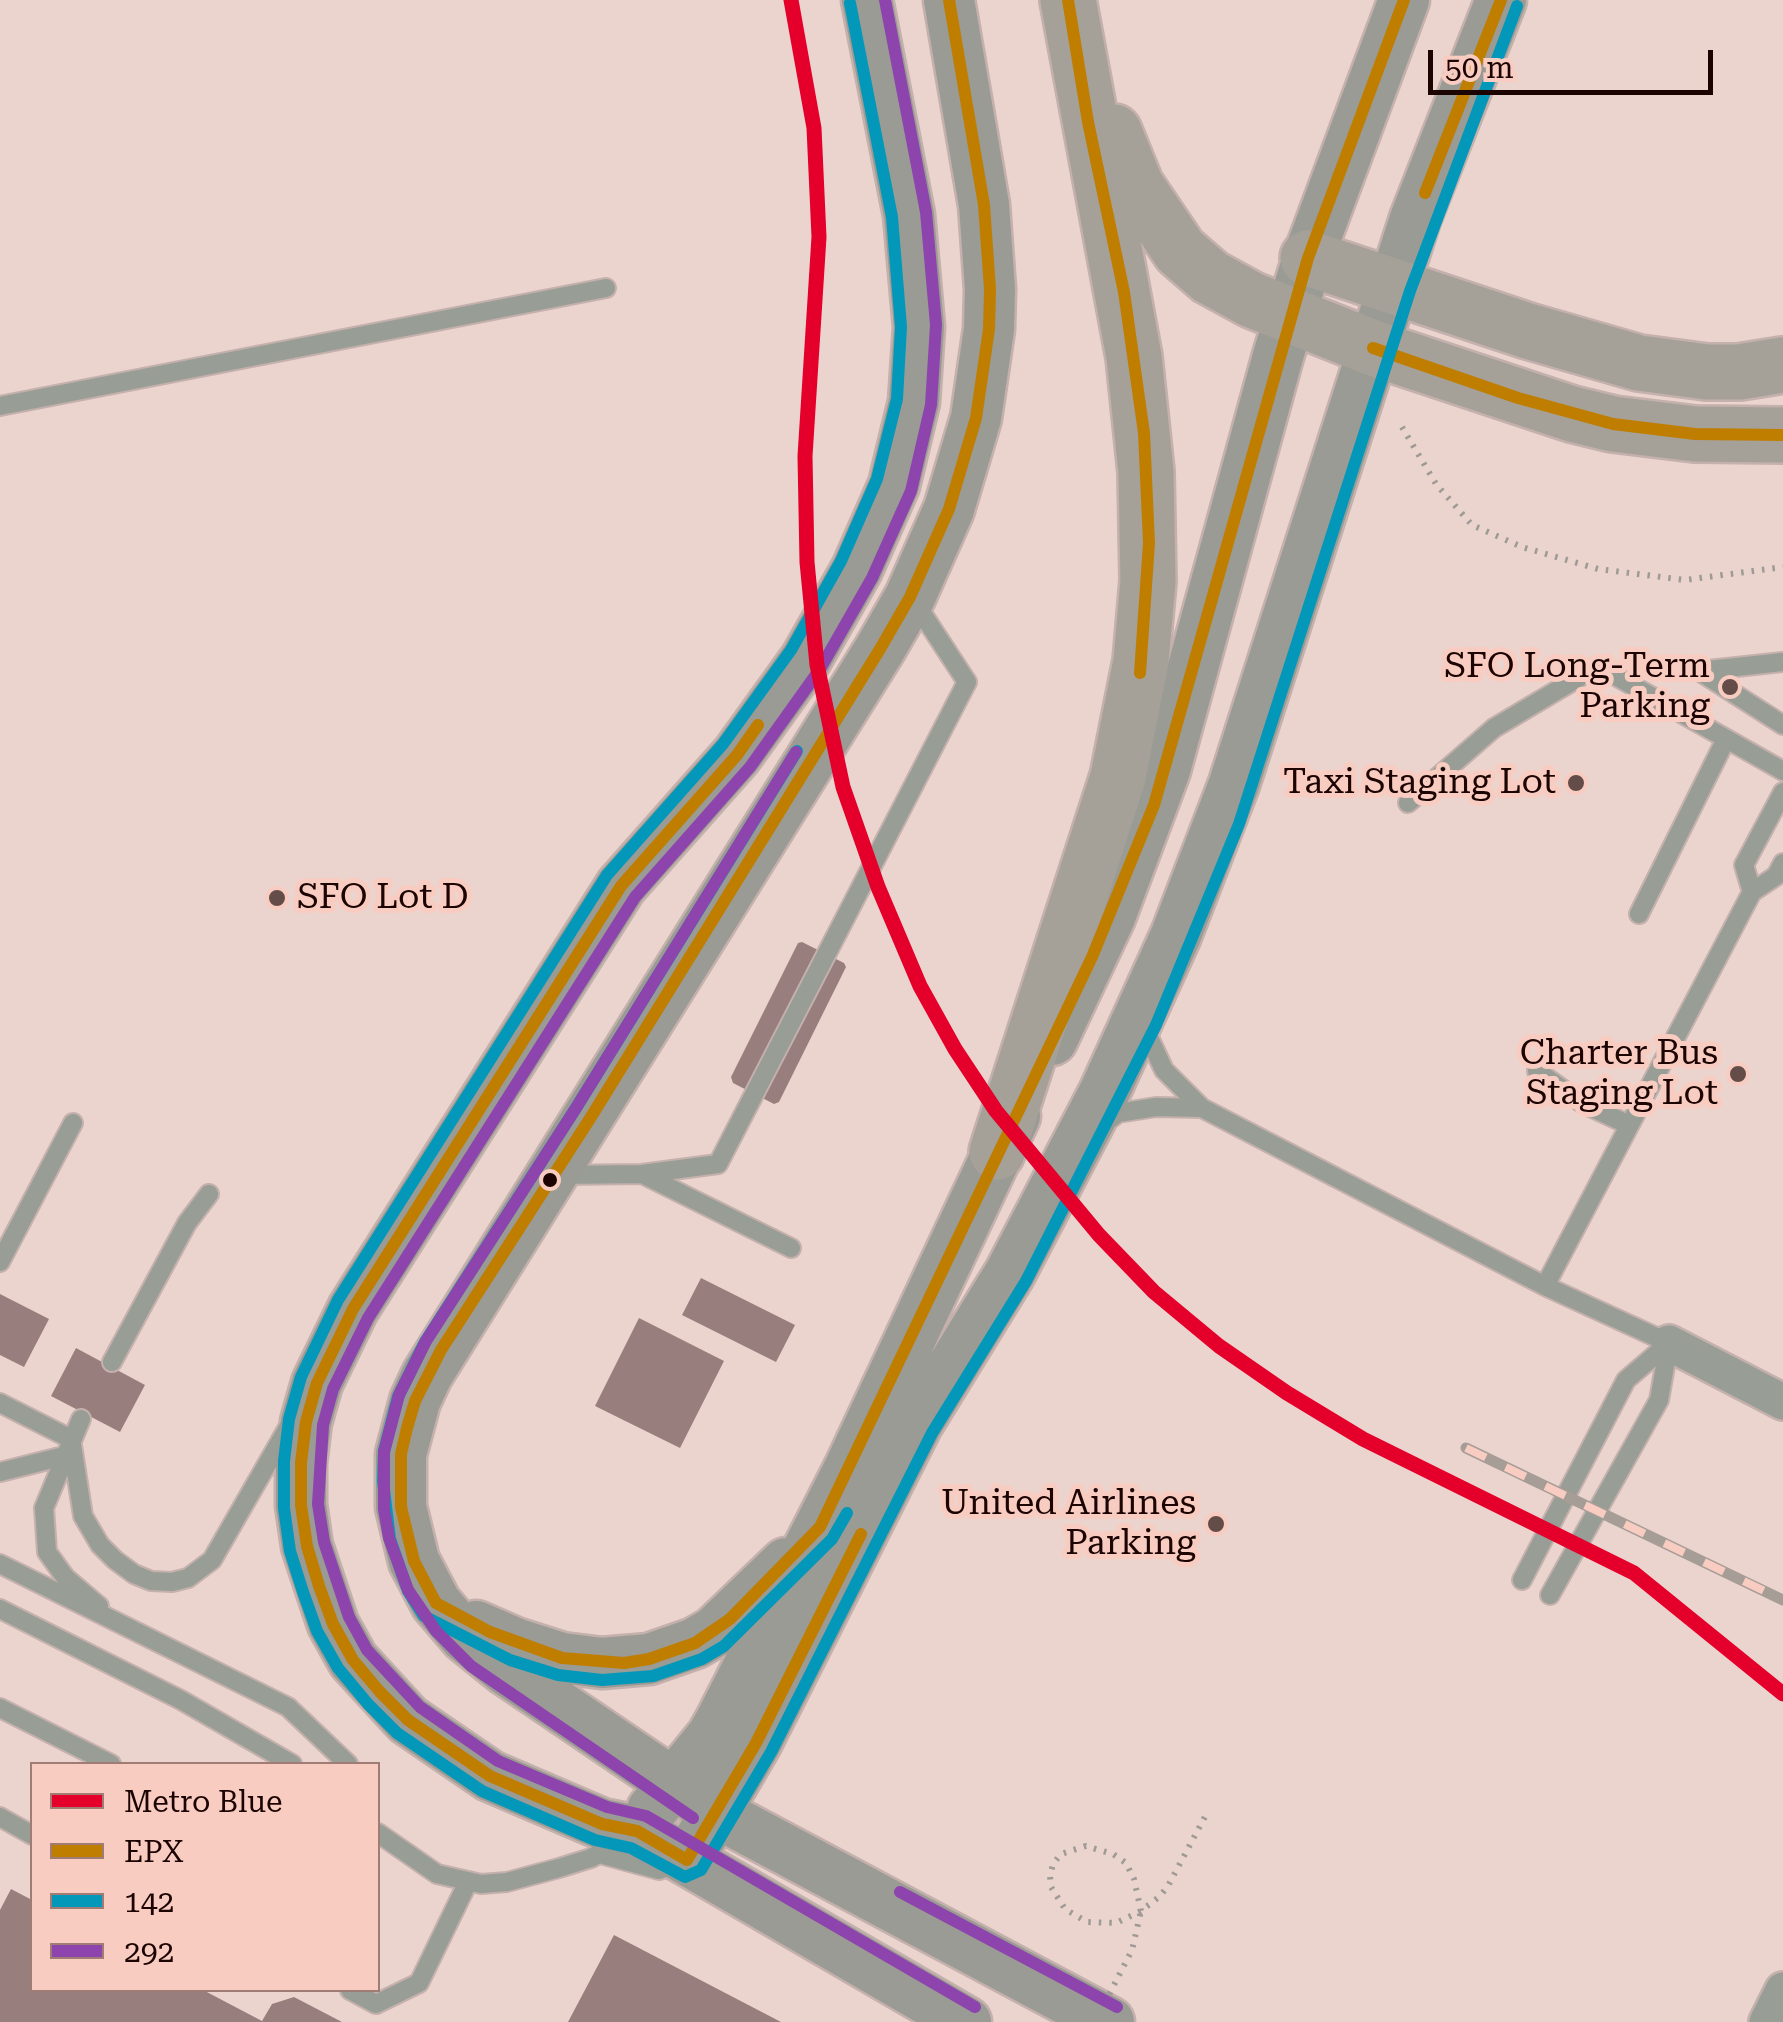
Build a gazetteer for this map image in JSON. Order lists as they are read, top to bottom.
{
  "places": [
    "SFO Long-Term Parking",
    "Taxi Staging Lot",
    "SFO Lot D",
    "Charter Bus Staging Lot",
    "United Airlines Parking"
  ],
  "lines": [
    "metro line Blue",
    "transit line EPX",
    "transit line 292",
    "transit line 142"
  ],
  "legend": [
    "Metro Blue",
    "EPX",
    "142",
    "292"
  ],
  "scale_bar": "50 m"
}
